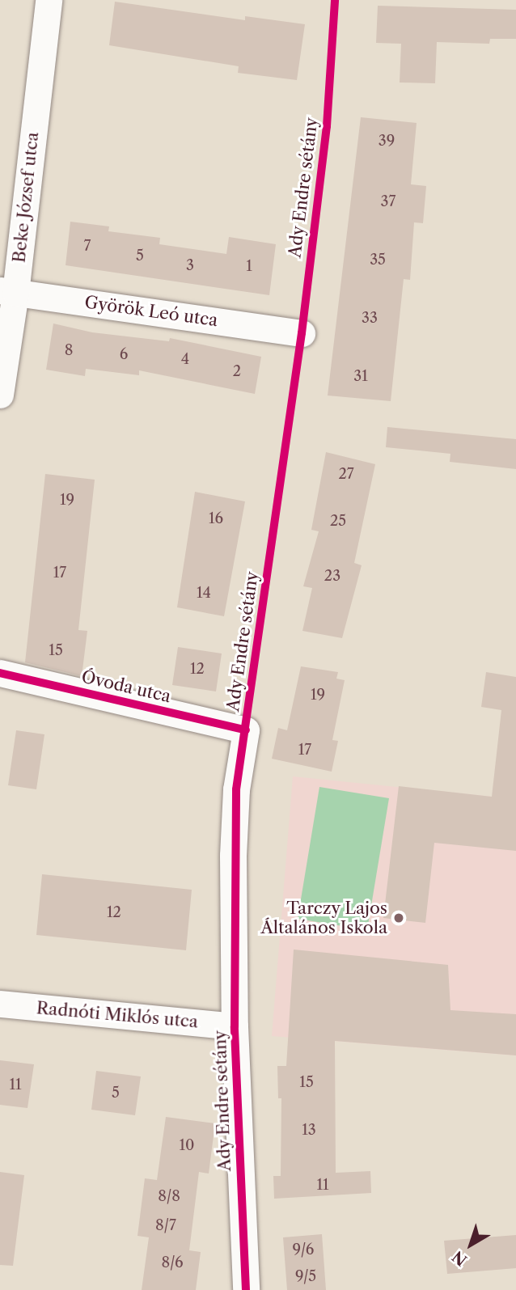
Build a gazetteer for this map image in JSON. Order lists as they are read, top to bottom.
{
  "streets": {
    "street": [
      "Ady Endre sétány",
      "Beke József utca",
      "Györök Leó utca",
      "Óvoda utca",
      "Radnóti Miklós utca"
    ]
  },
  "crossings": [
    ["Ady Endre sétány", "Óvoda utca"],
    ["Ady Endre sétány", "Radnóti Miklós utca"],
    ["Beke József utca", "Györök Leó utca"]
  ],
  "places": ["Tarczy Lajos Általános Iskola"],
  "house_numbers": [
    "39",
    "37",
    "7",
    "5",
    "35",
    "3",
    "1",
    "33",
    "8",
    "6",
    "4",
    "2",
    "31",
    "27",
    "19",
    "16",
    "25",
    "17",
    "23",
    "14",
    "15",
    "12",
    "19",
    "17",
    "12",
    "15",
    "11",
    "5",
    "13",
    "10",
    "11",
    "8/8",
    "8/7",
    "9/6",
    "8/6",
    "9/5"
  ],
  "north": "bottom left"
}
